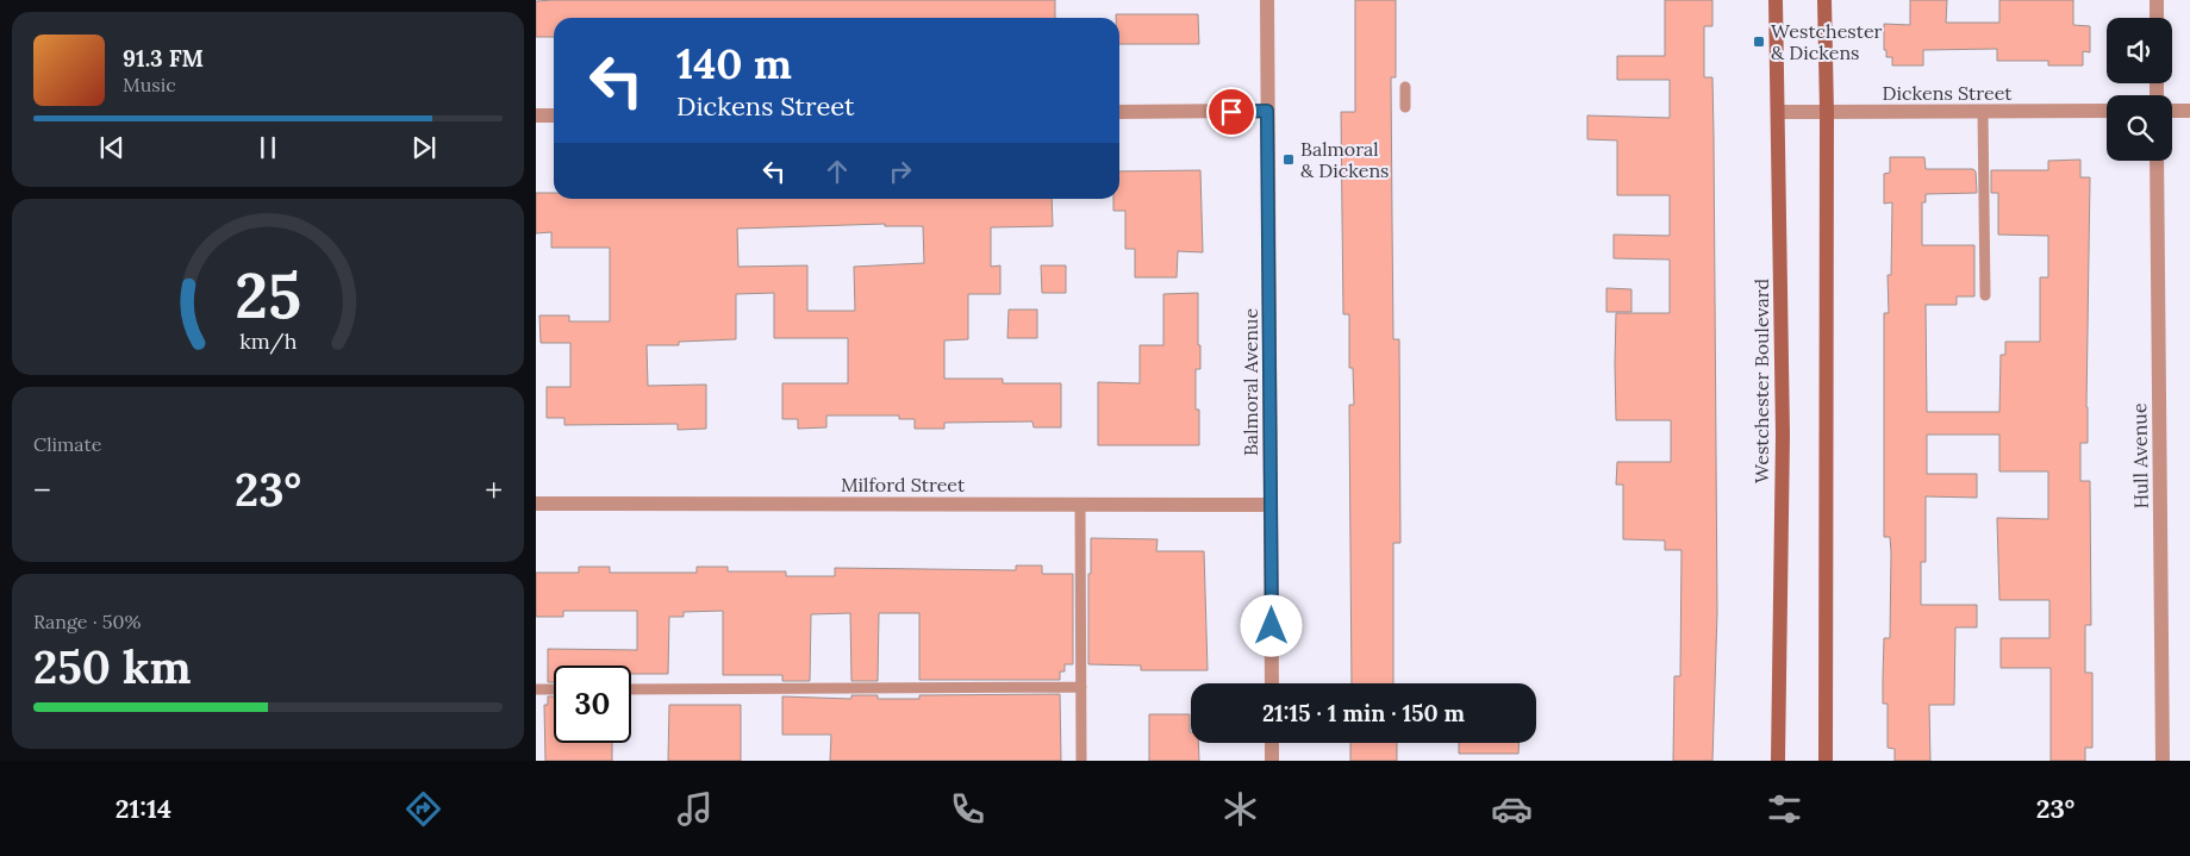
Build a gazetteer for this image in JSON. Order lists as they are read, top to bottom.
{
  "streets": {
    "street": [
      "Dickens Street",
      "Westchester Boulevard",
      "Balmoral Avenue",
      "Hull Avenue",
      "Milford Street"
    ]
  },
  "crossings": [
    ["Dickens Street", "Westchester Boulevard"],
    ["Balmoral Avenue", "Milford Street"]
  ],
  "places": {
    "transit": ["Westchester & Dickens", "Balmoral & Dickens"]
  },
  "page": {
    "turn": ["140 m", "Dickens Street"],
    "song": ["91.3 FM", "Music"],
    "tile": [
      "Climate",
      ["Range · 50%", "250 km"]
    ],
    "heat": ["−", "23°", "+"],
    "limit": "30",
    "trip": "21:15 · 1 min · 150 m",
    "tabs": ["21:14", "23°"],
    "gauge": ["25", "km/h"]
  }
}
